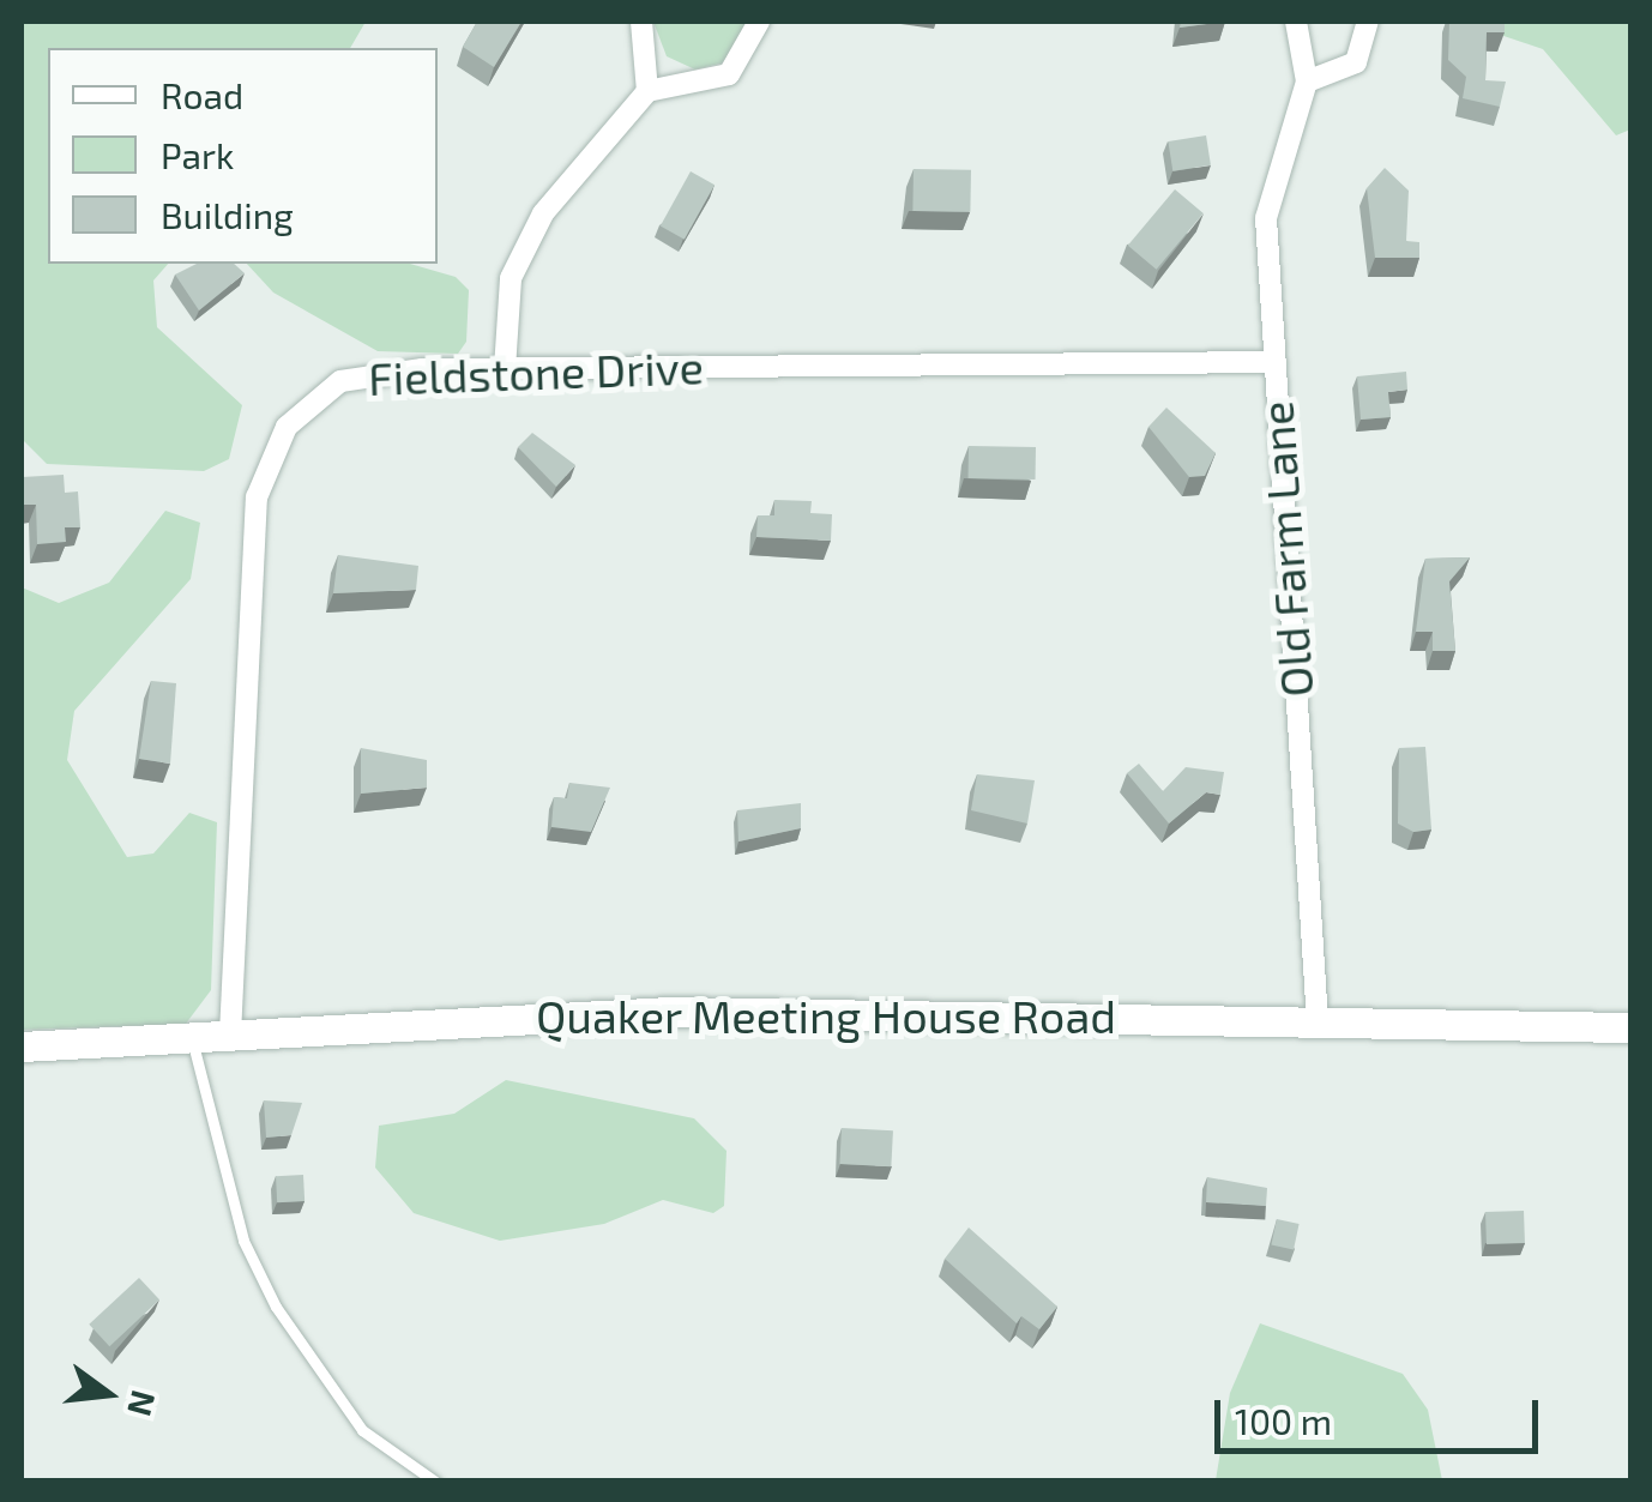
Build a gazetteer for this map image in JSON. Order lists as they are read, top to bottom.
{
  "streets": {
    "main road": ["Quaker Meeting House Road"],
    "street": ["Fieldstone Drive", "Old Farm Lane"]
  },
  "crossings": [
    ["Fieldstone Drive", "Old Farm Lane"],
    ["Fieldstone Drive", "Quaker Meeting House Road"],
    ["Old Farm Lane", "Quaker Meeting House Road"]
  ],
  "legend": ["Road", "Park", "Building"],
  "scale_bar": "100 m",
  "north": "right"
}
